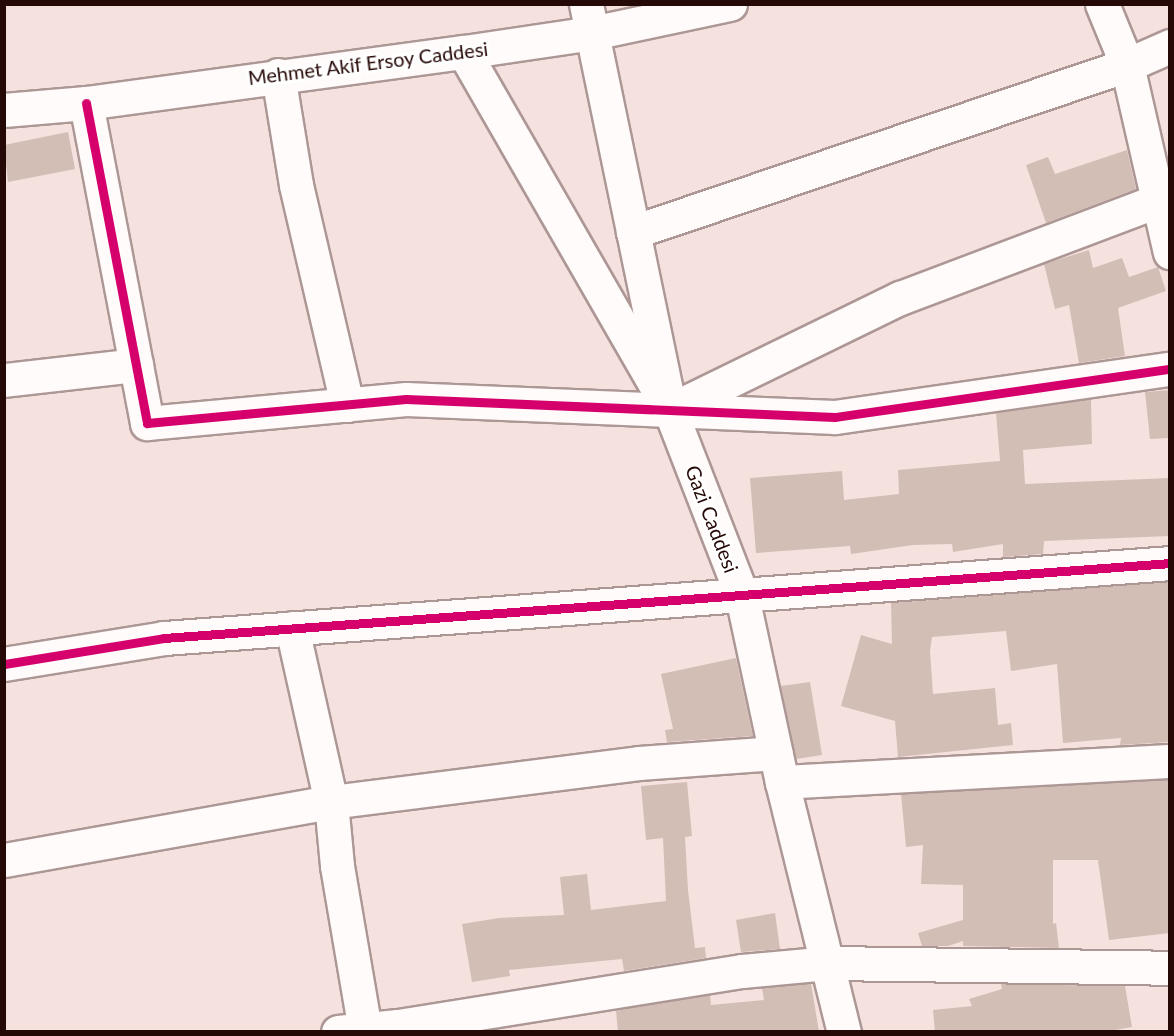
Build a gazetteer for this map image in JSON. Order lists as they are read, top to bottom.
{
  "streets": {
    "street": ["Mehmet Akif Ersoy Caddesi", "Gazi Caddesi"]
  },
  "crossings": [
    ["Mehmet Akif Ersoy Caddesi", "Gazi Caddesi"]
  ]
}
